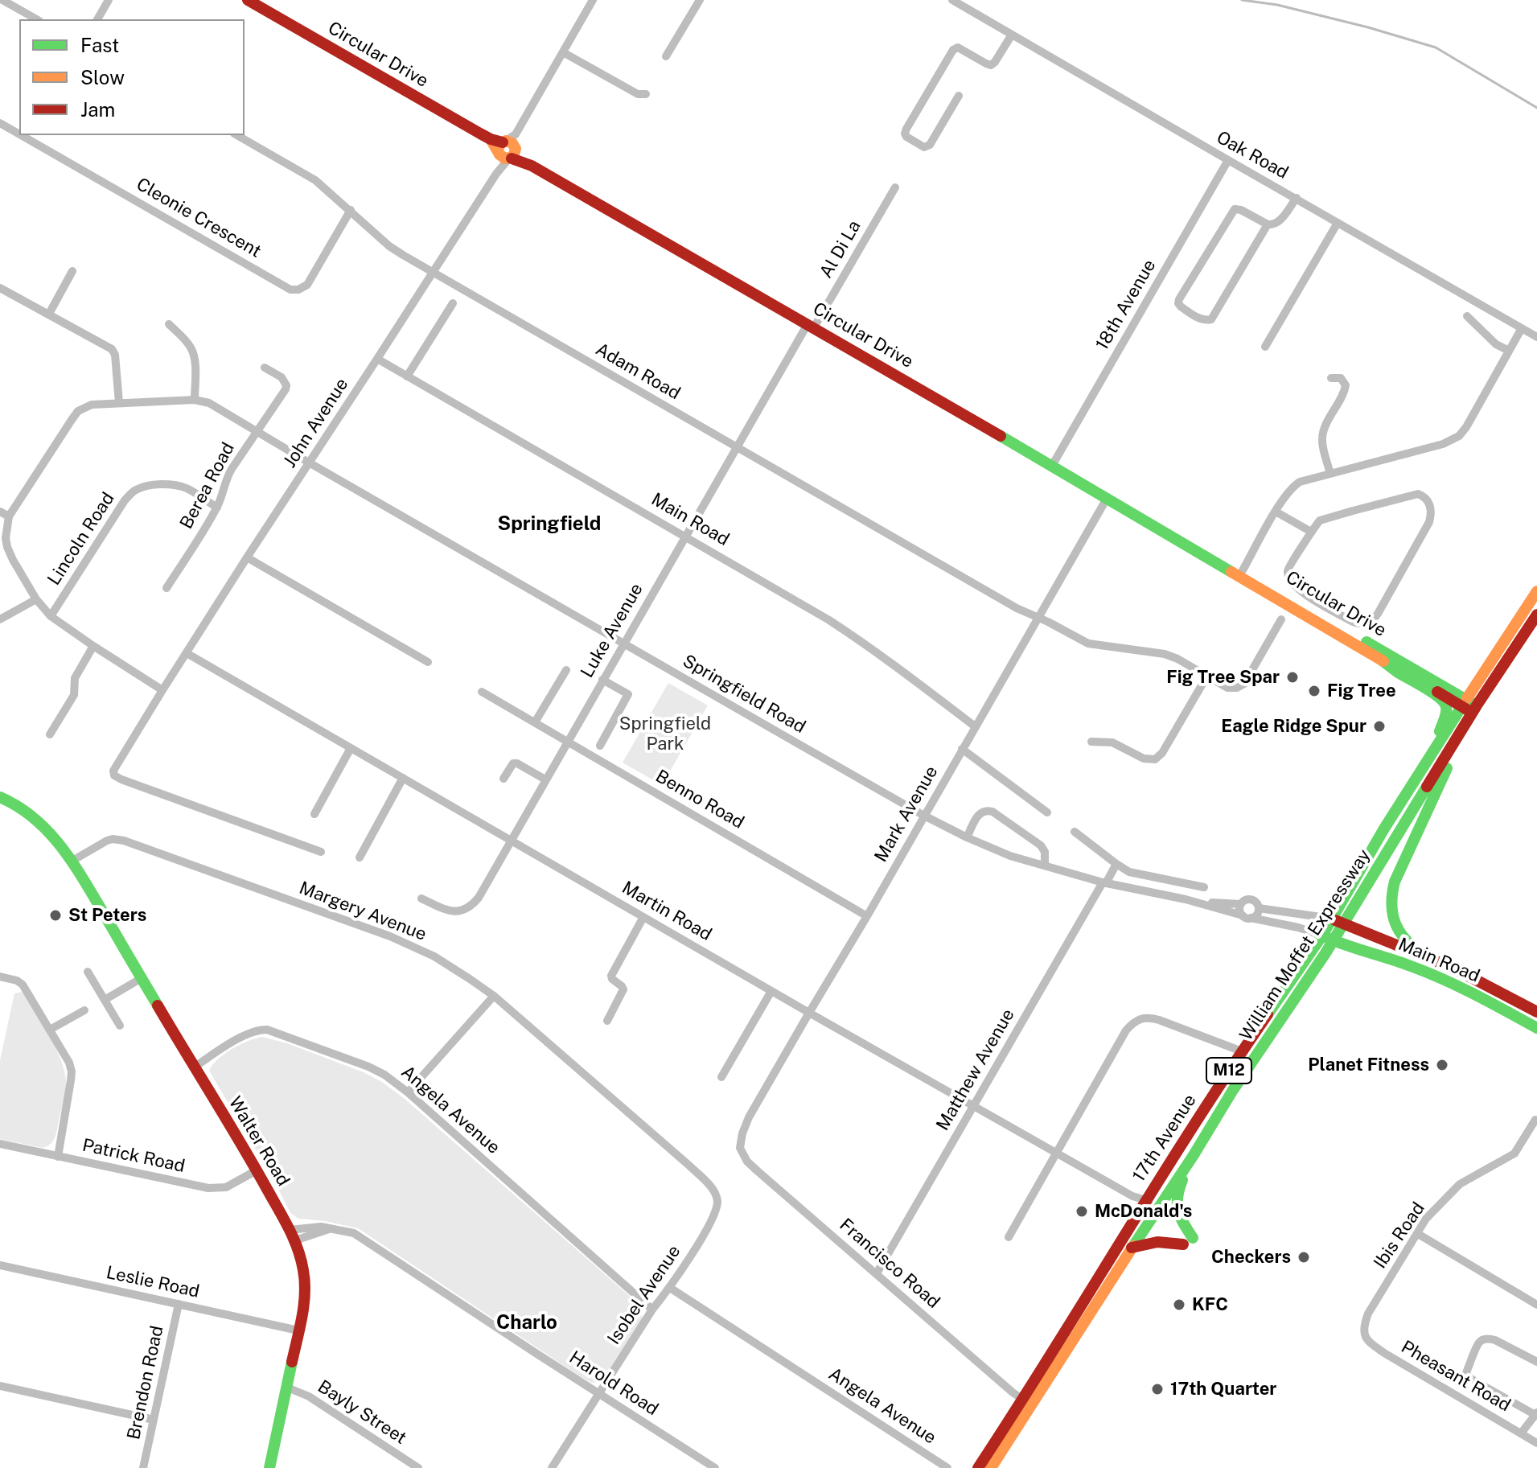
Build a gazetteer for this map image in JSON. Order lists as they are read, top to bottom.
{
  "streets": {
    "main road": [
      "Circular Drive",
      "Main Road",
      "William Moffet Expressway",
      "M12",
      "17th Avenue",
      "Walter Road"
    ],
    "street": [
      "Oak Road",
      "Cleonie Crescent",
      "Al Di La",
      "18th Avenue",
      "Adam Road",
      "John Avenue",
      "Berea Road",
      "Lincoln Road",
      "Luke Avenue",
      "Springfield Road",
      "Benno Road",
      "Mark Avenue",
      "Margery Avenue",
      "Martin Road",
      "Matthew Avenue",
      "Angela Avenue",
      "Patrick Road",
      "Ibis Road",
      "Francisco Road",
      "Leslie Road",
      "Isobel Avenue",
      "Pheasant Road",
      "Brendon Road",
      "Harold Road",
      "Bayly Street"
    ]
  },
  "crossings": [
    ["Circular Drive", "Al Di La"],
    ["Circular Drive", "18th Avenue"],
    ["Circular Drive", "John Avenue"],
    ["Circular Drive", "Luke Avenue"],
    ["Circular Drive", "Mark Avenue"],
    ["Circular Drive", "William Moffet Expressway"],
    ["Circular Drive", "17th Avenue"],
    ["Oak Road", "18th Avenue"],
    ["Cleonie Crescent", "Adam Road"],
    ["Al Di La", "Luke Avenue"],
    ["Adam Road", "John Avenue"],
    ["Adam Road", "Luke Avenue"],
    ["Adam Road", "Mark Avenue"],
    ["John Avenue", "Main Road"],
    ["John Avenue", "Springfield Road"],
    ["John Avenue", "Martin Road"],
    ["Berea Road", "Lincoln Road"],
    ["Berea Road", "Springfield Road"],
    ["Main Road", "Luke Avenue"],
    ["Main Road", "Springfield Road"],
    ["Main Road", "Mark Avenue"],
    ["Main Road", "William Moffet Expressway"],
    ["Main Road", "17th Avenue"],
    ["Luke Avenue", "Springfield Road"],
    ["Luke Avenue", "Benno Road"],
    ["Luke Avenue", "Martin Road"],
    ["Springfield Road", "Mark Avenue"],
    ["Springfield Road", "William Moffet Expressway"],
    ["Springfield Road", "Matthew Avenue"],
    ["Springfield Road", "17th Avenue"],
    ["Benno Road", "Mark Avenue"],
    ["Mark Avenue", "Martin Road"],
    ["Mark Avenue", "Francisco Road"],
    ["Margery Avenue", "Walter Road"],
    ["Margery Avenue", "Isobel Avenue"],
    ["Martin Road", "William Moffet Expressway"],
    ["Martin Road", "Matthew Avenue"],
    ["Martin Road", "17th Avenue"],
    ["William Moffet Expressway", "17th Avenue"],
    ["Matthew Avenue", "Francisco Road"],
    ["Angela Avenue", "Walter Road"],
    ["Angela Avenue", "Isobel Avenue"],
    ["17th Avenue", "Francisco Road"],
    ["Walter Road", "Patrick Road"],
    ["Walter Road", "Leslie Road"],
    ["Walter Road", "Harold Road"],
    ["Walter Road", "Bayly Street"],
    ["Ibis Road", "Pheasant Road"],
    ["Leslie Road", "Brendon Road"],
    ["Isobel Avenue", "Harold Road"]
  ],
  "districts": ["Springfield", "Charlo"],
  "parks": ["Springfield Park"],
  "places": [
    "Fig Tree Spar",
    "Fig Tree",
    "Eagle Ridge Spur",
    "St Peters",
    "Planet Fitness",
    "McDonald's",
    "Checkers",
    "KFC",
    "17th Quarter"
  ],
  "legend": ["Fast", "Slow", "Jam"]
}
